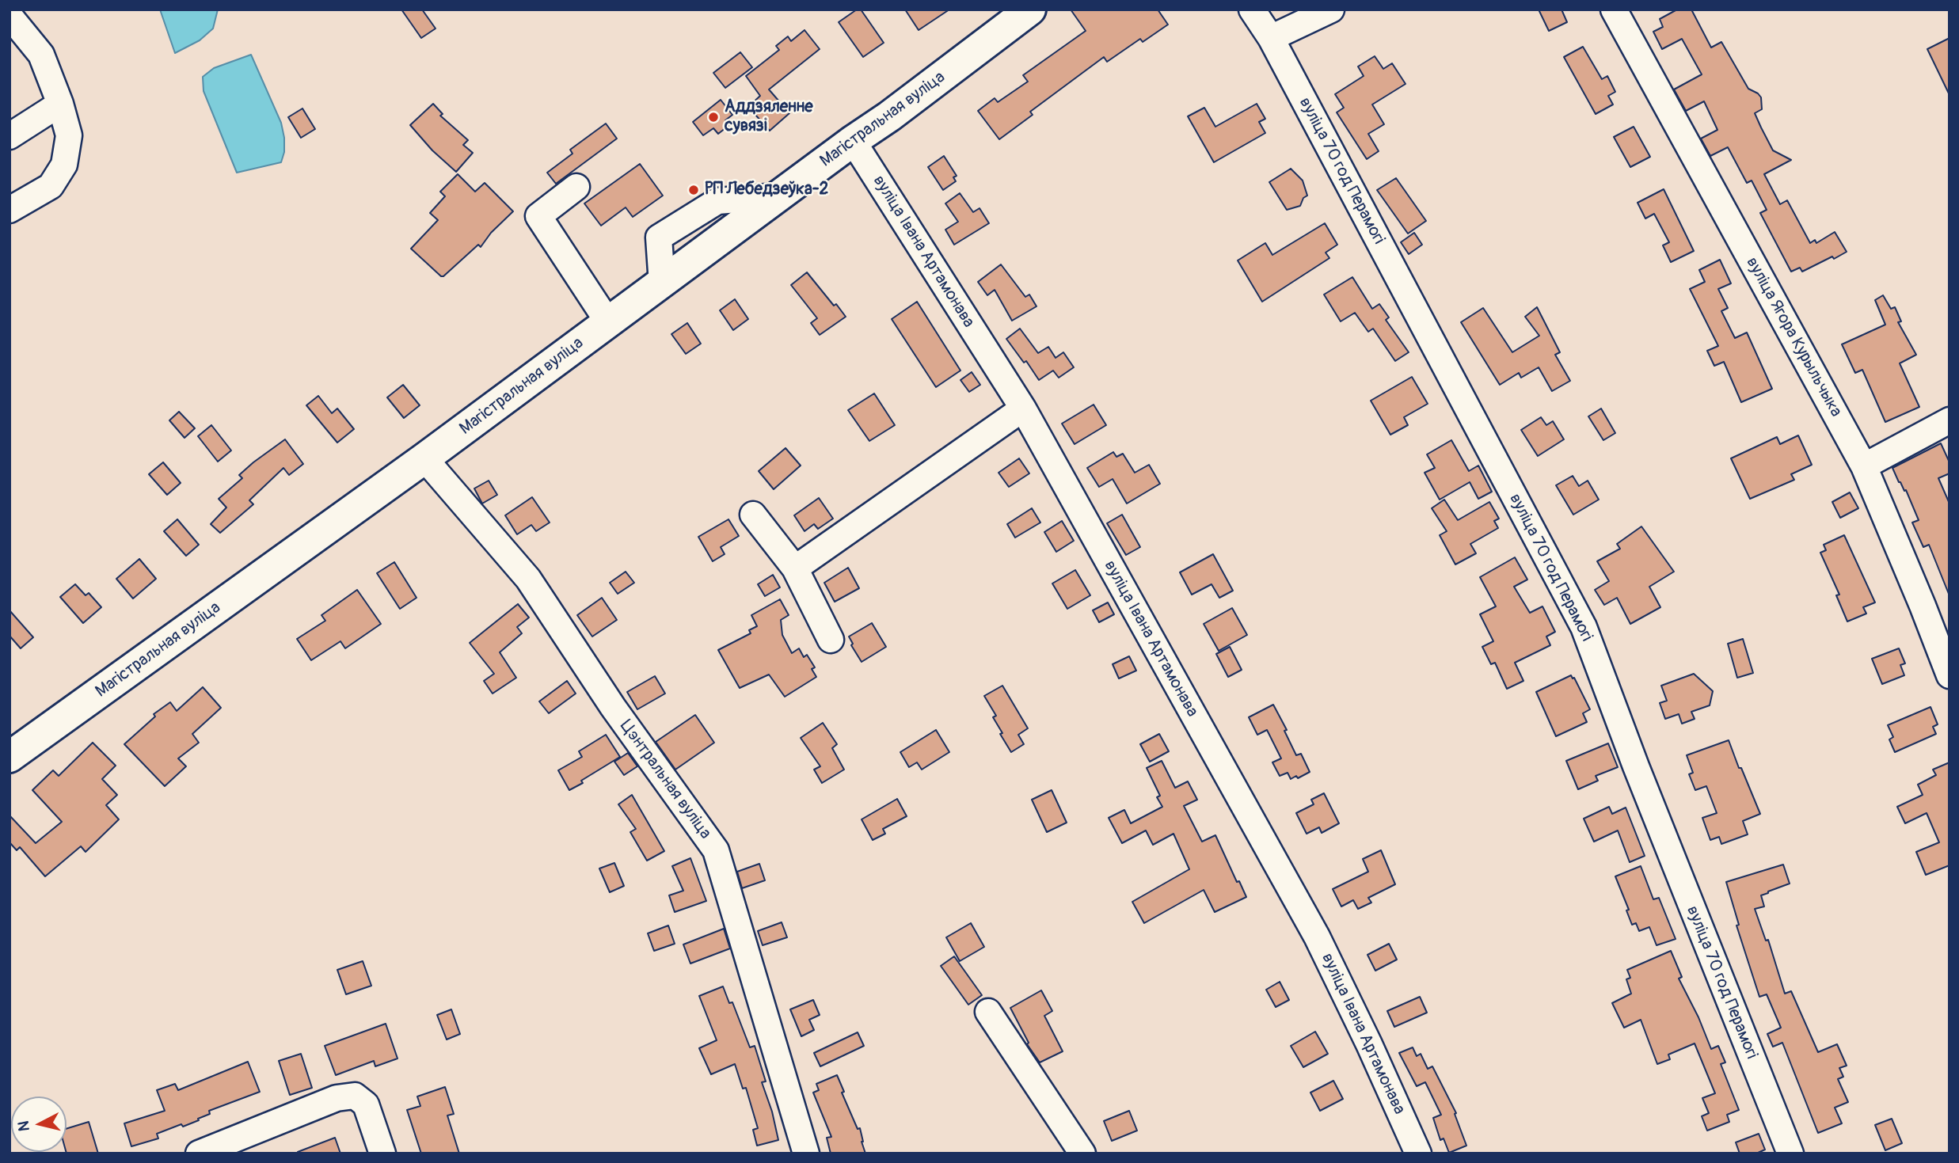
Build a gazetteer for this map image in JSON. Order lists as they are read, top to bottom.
{
  "streets": {
    "main road": ["Магістральная вуліца"],
    "street": [
      "вуліца 70 год Перамогі",
      "вуліца Івана Артамонава",
      "вуліца Ягора Курыльчыка",
      "Цэнтральная вуліца"
    ]
  },
  "crossings": [
    ["Магістральная вуліца", "вуліца Івана Артамонава"],
    ["Магістральная вуліца", "Цэнтральная вуліца"]
  ],
  "places": ["Аддзяленне сувязі", "РП Лебедзеўка-2"],
  "north": "left"
}
